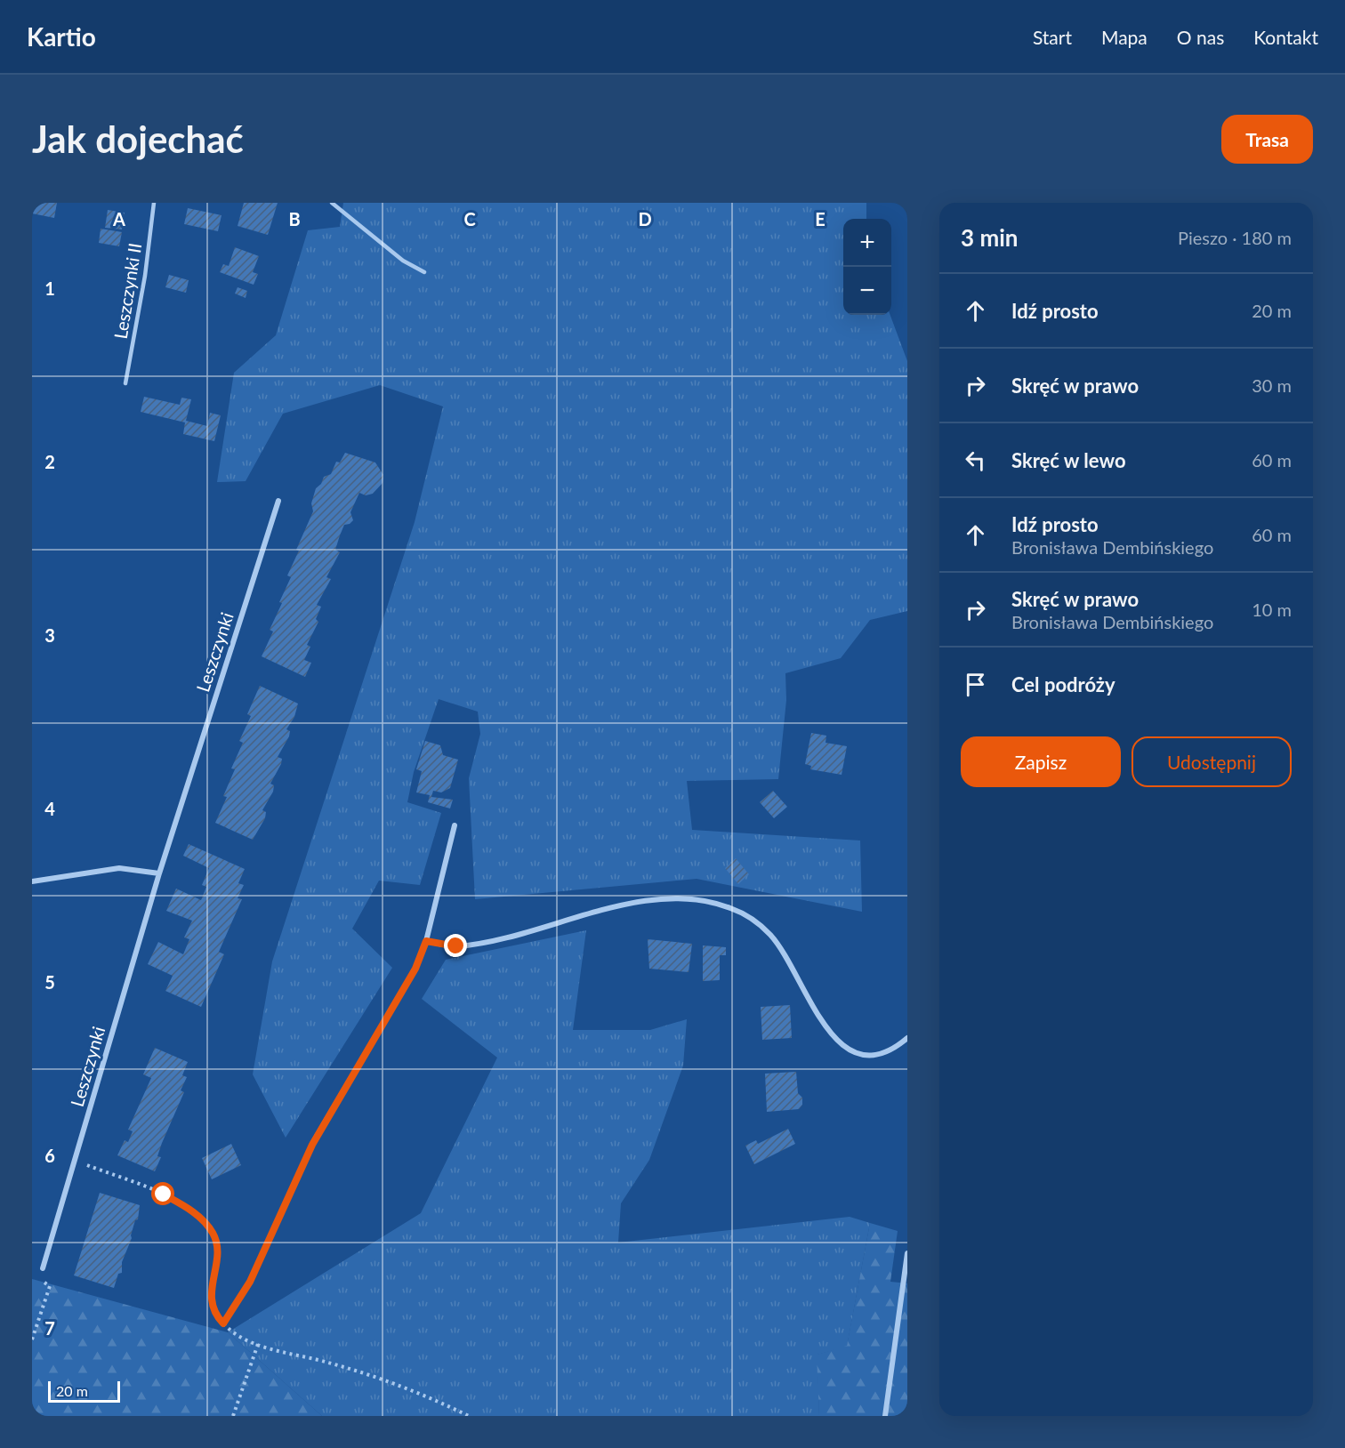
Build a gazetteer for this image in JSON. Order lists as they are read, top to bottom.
{
  "streets": {
    "street": ["Leszczynki"],
    "lane": ["Leszczynki II"]
  },
  "scale_bar": "20 m",
  "page": {
    "header": "Kartio",
    "nav": [
      "Start",
      "Mapa",
      "O nas",
      "Kontakt"
    ],
    "buttons": [
      "Trasa",
      ["Zapisz", "Udostępnij"]
    ],
    "title": "Jak dojechać",
    "heading": ["3 min", "Pieszo · 180 m"],
    "map_buttons": ["+", "−"],
    "list": [
      ["Idź prosto", "20 m"],
      ["Skręć w prawo", "30 m"],
      ["Skręć w lewo", "60 m"],
      ["Idź prosto", "Bronisława Dembińskiego", "60 m"],
      ["Skręć w prawo", "Bronisława Dembińskiego", "10 m"],
      "Cel podróży"
    ],
    "scale": "20 m"
  },
  "grid": {
    "columns": [
      "A",
      "B",
      "C",
      "D",
      "E"
    ],
    "rows": [
      "1",
      "2",
      "3",
      "4",
      "5",
      "6",
      "7"
    ]
  }
}
